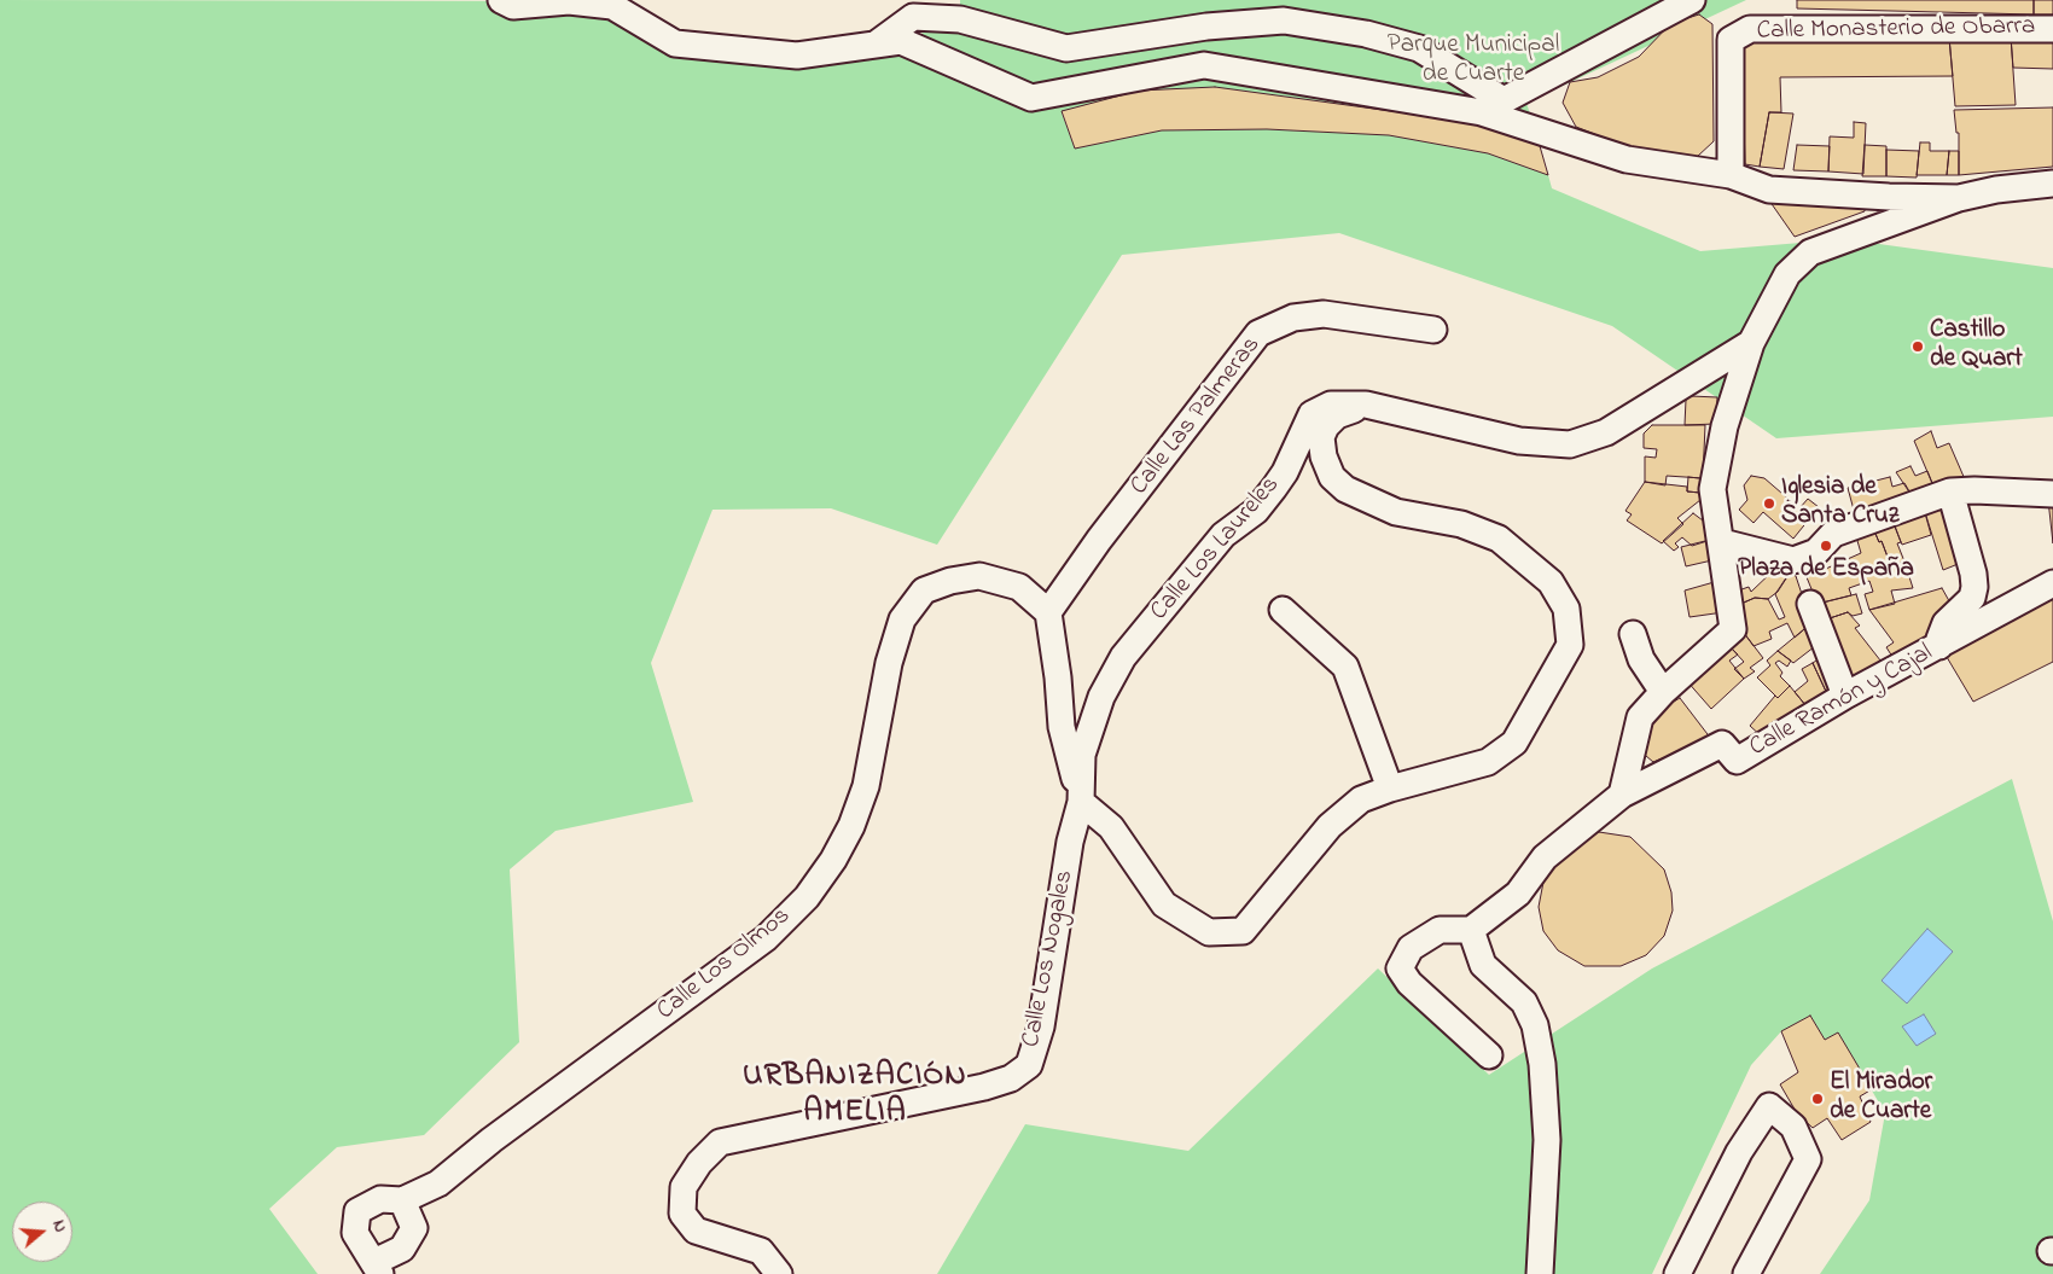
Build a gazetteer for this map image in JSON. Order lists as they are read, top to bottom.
{
  "streets": {
    "street": [
      "Calle Monasterio de Obarra",
      "Calle Las Palmeras",
      "Calle Los Laureles",
      "Calle Ramón y Cajal",
      "Calle Los Nogales",
      "Calle Los Olmos"
    ]
  },
  "crossings": [
    ["Calle Las Palmeras", "Calle Los Olmos"],
    ["Calle Los Laureles", "Calle Los Nogales"]
  ],
  "districts": ["URBANIZACIÓN AMELIA"],
  "parks": ["Parque Municipal de Cuarte"],
  "places": [
    "Castillo de Quart",
    "Iglesia de Santa Cruz",
    "Plaza de España",
    "El Mirador de Cuarte"
  ],
  "north": "right"
}
